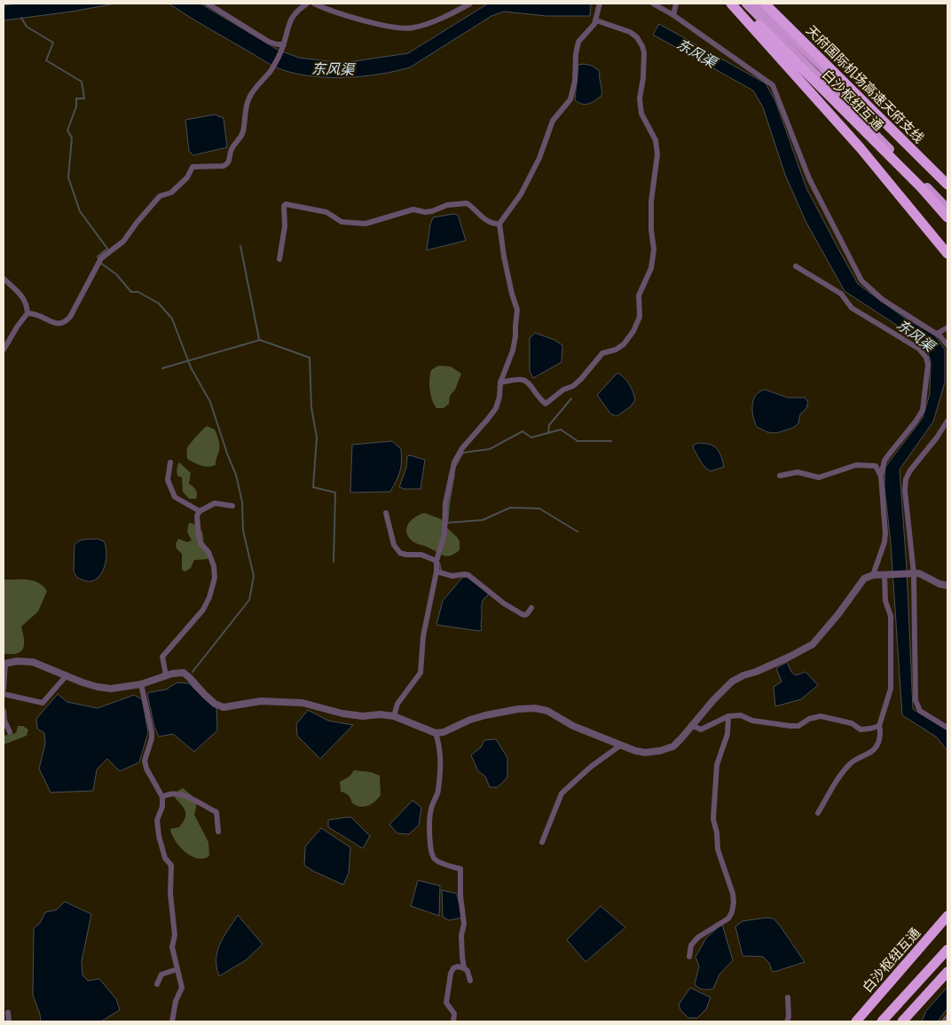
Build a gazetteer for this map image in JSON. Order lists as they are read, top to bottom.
{
  "streets": {
    "highway": ["天府国际机场高速天府支线", "白沙枢纽互通"]
  },
  "water": ["东风渠"]
}
